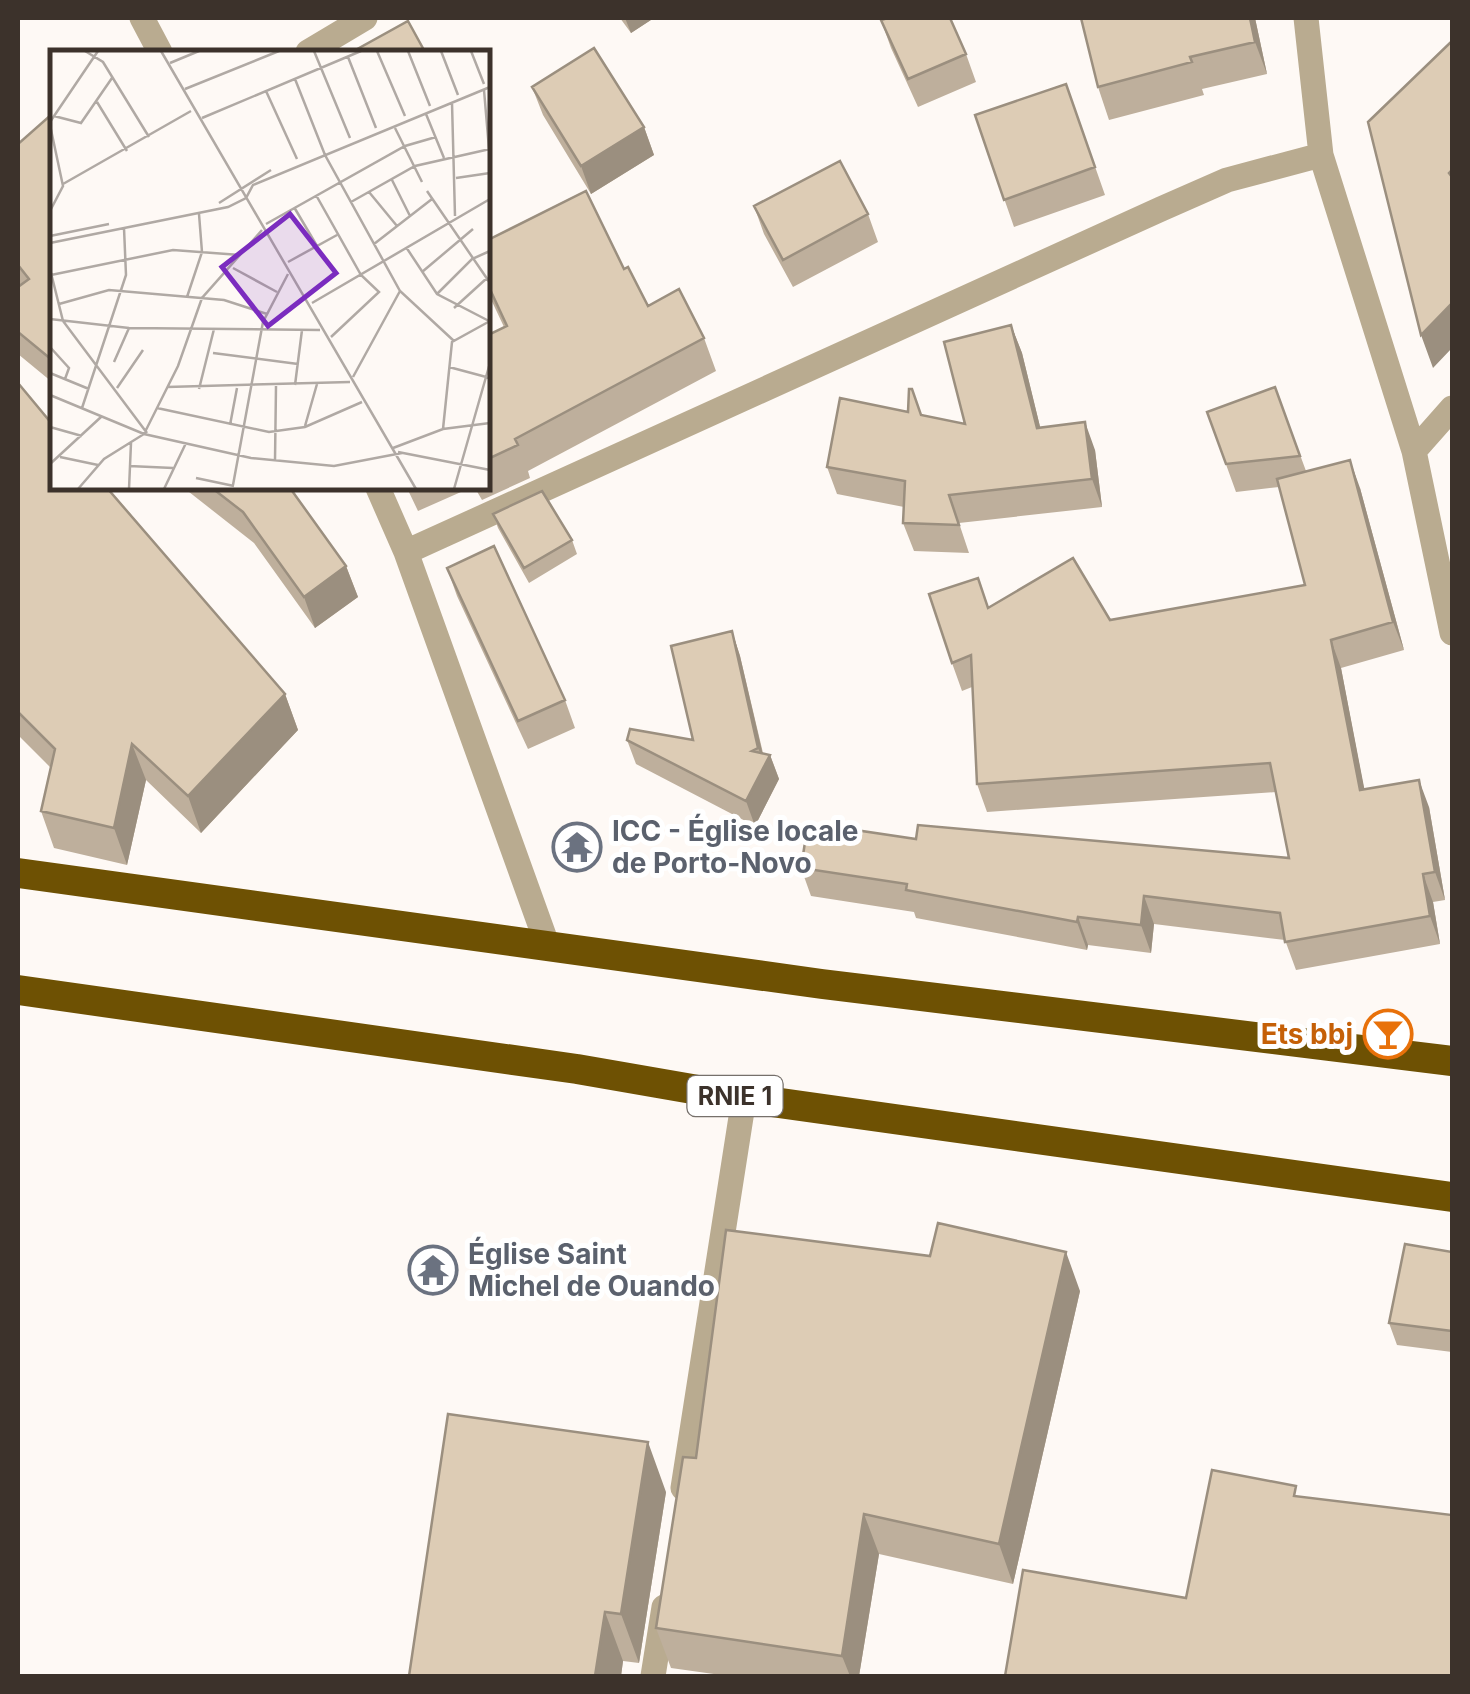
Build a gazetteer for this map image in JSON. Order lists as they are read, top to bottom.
{
  "streets": {
    "highway": ["RNIE 1"]
  },
  "places": {
    "temple": ["ICC - Église locale de Porto-Novo", "Église Saint Michel de Ouando"],
    "bar": ["Ets bbj"]
  }
}
